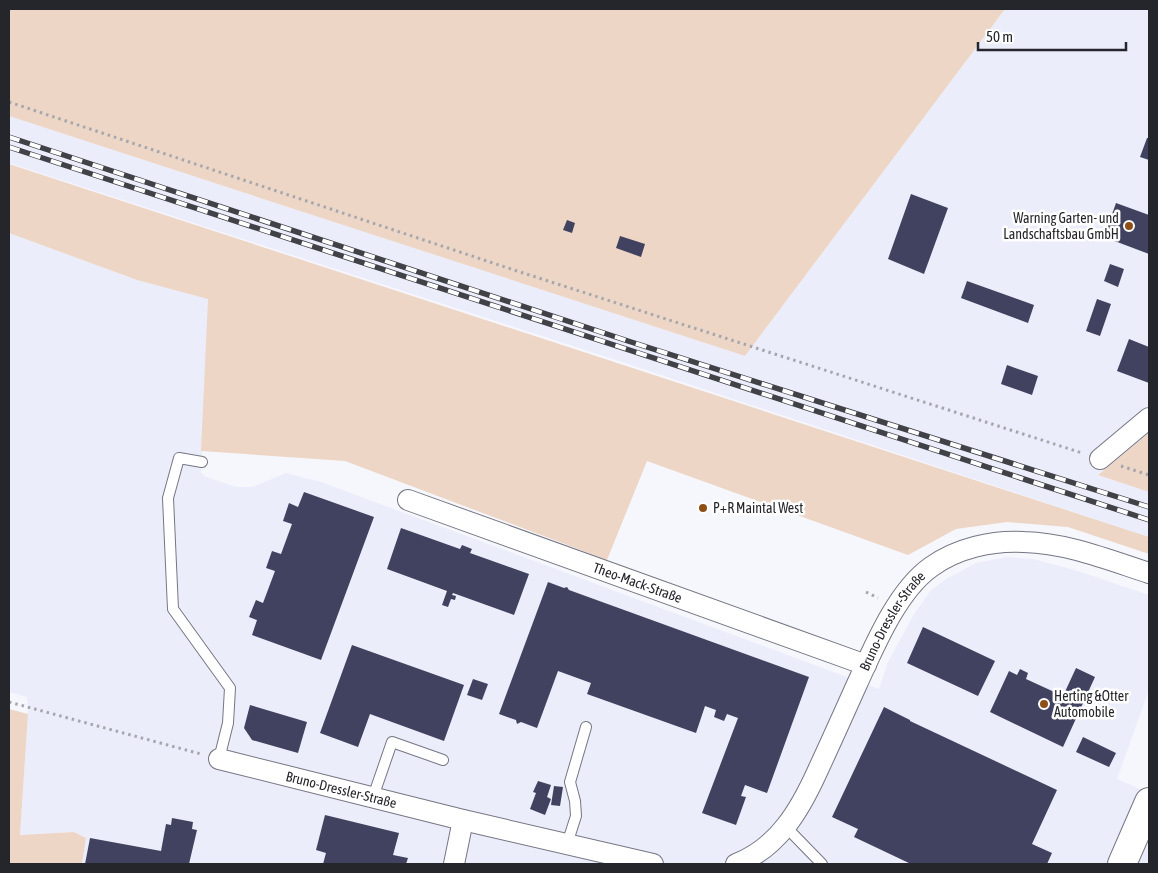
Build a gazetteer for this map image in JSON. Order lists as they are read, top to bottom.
{
  "streets": {
    "street": ["Theo-Mack-Straße", "Bruno-Dressler-Straße"]
  },
  "crossings": [
    ["Theo-Mack-Straße", "Bruno-Dressler-Straße"]
  ],
  "places": ["Warning Garten- und Landschaftsbau GmbH", "P+R Maintal West", "Herting &Otter Automobile"],
  "scale_bar": "50 m"
}
